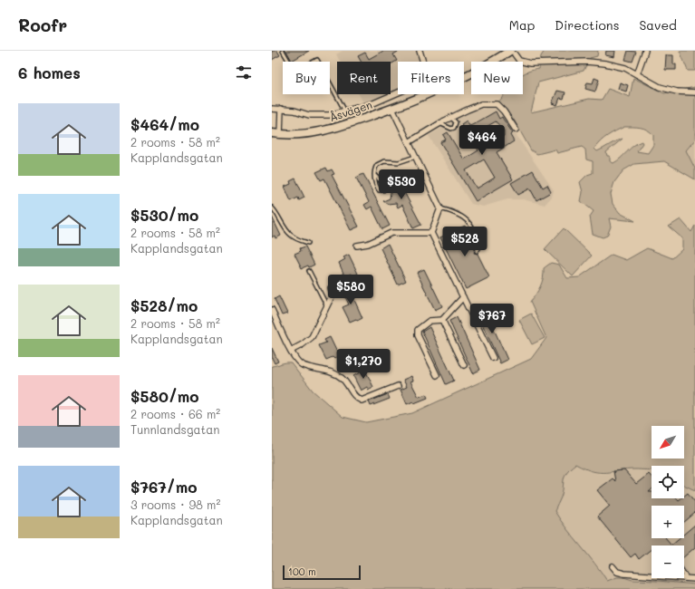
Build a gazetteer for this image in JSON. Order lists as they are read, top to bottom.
{
  "streets": {
    "street": ["Åsvägen"]
  },
  "scale_bar": "100 m",
  "north": "bottom left",
  "page": {
    "header": "Roofr",
    "nav": ["Map", "Directions", "Saved"],
    "heading": "6 homes",
    "chip": [
      "Buy",
      "Rent",
      "Filters",
      "New"
    ],
    "list": [
      {
        "name": "$464/mo",
        "note": "2 rooms · 58 m² · Kapplandsgatan"
      },
      {
        "name": "$530/mo",
        "note": "2 rooms · 58 m² · Kapplandsgatan"
      },
      {
        "name": "$528/mo",
        "note": "2 rooms · 58 m² · Kapplandsgatan"
      },
      {
        "name": "$580/mo",
        "note": "2 rooms · 66 m² · Tunnlandsgatan"
      },
      {
        "name": "$767/mo",
        "note": "3 rooms · 98 m² · Kapplandsgatan"
      }
    ],
    "price": [
      "$464",
      "$530",
      "$528",
      "$580",
      "$767",
      "$1,270"
    ],
    "map_buttons": ["+", "−"],
    "scale": "100 m"
  }
}
